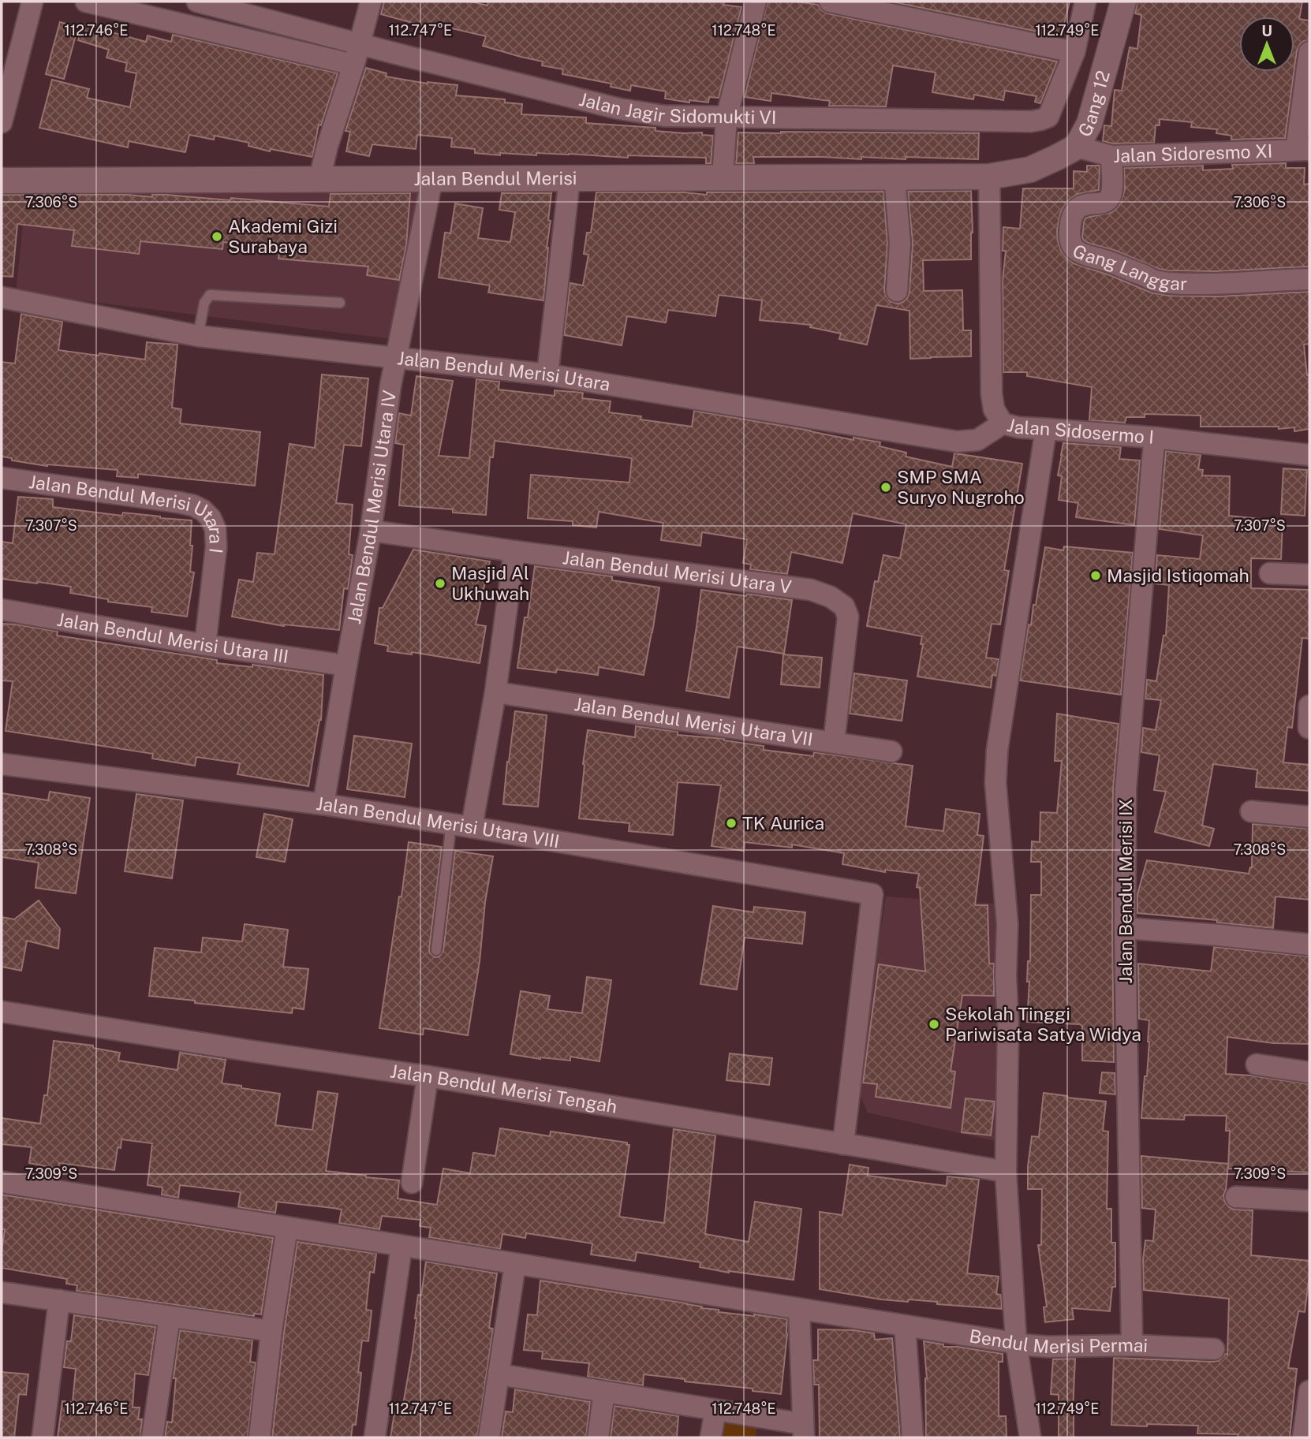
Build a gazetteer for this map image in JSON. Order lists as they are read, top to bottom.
{
  "streets": {
    "street": [
      "Gang 12",
      "Jalan Jagir Sidomukti VI",
      "Jalan Sidoresmo XI",
      "Jalan Bendul Merisi",
      "Gang Langgar",
      "Jalan Bendul Merisi Utara",
      "Jalan Sidosermo I",
      "Jalan Bendul Merisi Utara IV",
      "Jalan Bendul Merisi Utara I",
      "Jalan Bendul Merisi Utara V",
      "Jalan Bendul Merisi Utara III",
      "Jalan Bendul Merisi Utara VII",
      "Jalan Bendul Merisi Utara VIII",
      "Jalan Bendul Merisi IX",
      "Jalan Bendul Merisi Tengah",
      "Bendul Merisi Permai"
    ]
  },
  "crossings": [
    ["Gang 12", "Jalan Sidoresmo XI"],
    ["Gang 12", "Jalan Bendul Merisi"],
    ["Gang 12", "Jalan Sidosermo I"],
    ["Jalan Sidoresmo XI", "Gang Langgar"],
    ["Jalan Bendul Merisi", "Jalan Sidosermo I"],
    ["Jalan Bendul Merisi", "Jalan Bendul Merisi Utara IV"],
    ["Jalan Bendul Merisi Utara", "Jalan Sidosermo I"],
    ["Jalan Bendul Merisi Utara", "Jalan Bendul Merisi Utara IV"],
    ["Jalan Sidosermo I", "Jalan Bendul Merisi IX"],
    ["Jalan Bendul Merisi Utara IV", "Jalan Bendul Merisi Utara V"],
    ["Jalan Bendul Merisi Utara IV", "Jalan Bendul Merisi Utara III"],
    ["Jalan Bendul Merisi Utara IV", "Jalan Bendul Merisi Utara VIII"],
    ["Jalan Bendul Merisi Utara I", "Jalan Bendul Merisi Utara III"],
    ["Jalan Bendul Merisi Utara V", "Jalan Bendul Merisi Utara VII"],
    ["Jalan Bendul Merisi Utara VIII", "Jalan Bendul Merisi Tengah"],
    ["Jalan Bendul Merisi IX", "Bendul Merisi Permai"]
  ],
  "places": [
    "Akademi Gizi Surabaya",
    "SMP SMA Suryo Nugroho",
    "Masjid Istiqomah",
    "Masjid Al Ukhuwah",
    "TK Aurica",
    "Sekolah Tinggi Pariwisata Satya Widya"
  ],
  "north": "top",
  "coordinates": [
    "112.746°E",
    "112.747°E",
    "112.748°E",
    "112.749°E",
    "7.306°S",
    "7.307°S",
    "7.308°S",
    "7.309°S"
  ]
}
